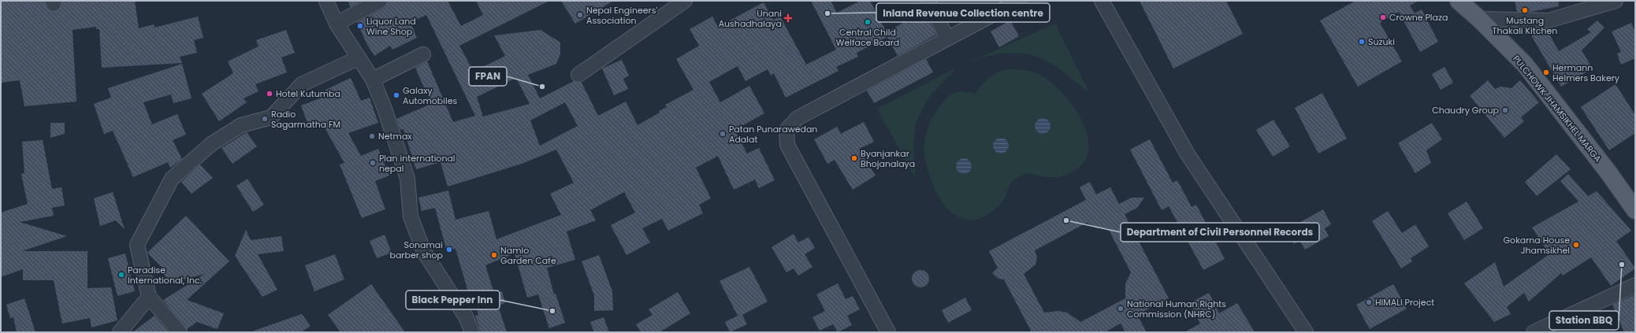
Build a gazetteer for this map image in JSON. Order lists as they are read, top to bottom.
{
  "streets": {
    "main road": ["PULCHOWK JHAMSIKHEL MARGA"]
  },
  "places": {
    "other": [
      "Mustang Thakali Kitchen",
      "Inland Revenue Collection centre",
      "Nepal Engineers' Association",
      "Crowne Plaza",
      "Central Child Welface Board",
      "Liquor Land Wine Shop",
      "Suzuki",
      "Hermann Helmers Bakery",
      "FPAN",
      "Hotel Kutumba",
      "Galaxy Automobiles",
      "Chaudry Group",
      "Radio Sagarmatha FM",
      "Patan Punarawedan Adalat",
      "Netmax",
      "Byanjankar Bhojanalaya",
      "Plan international nepal",
      "Department of Civil Personnel Records",
      "Gokarna House Jhamsikhel",
      "Sonamai barber shop",
      "Namlo Garden Cafe",
      "Station BBQ",
      "Paradise International, Inc.",
      "HIMALI Project",
      "National Human Rights Commission (NHRC)",
      "Black Pepper Inn"
    ],
    "health": ["Unani Aushadhalaya"]
  }
}
